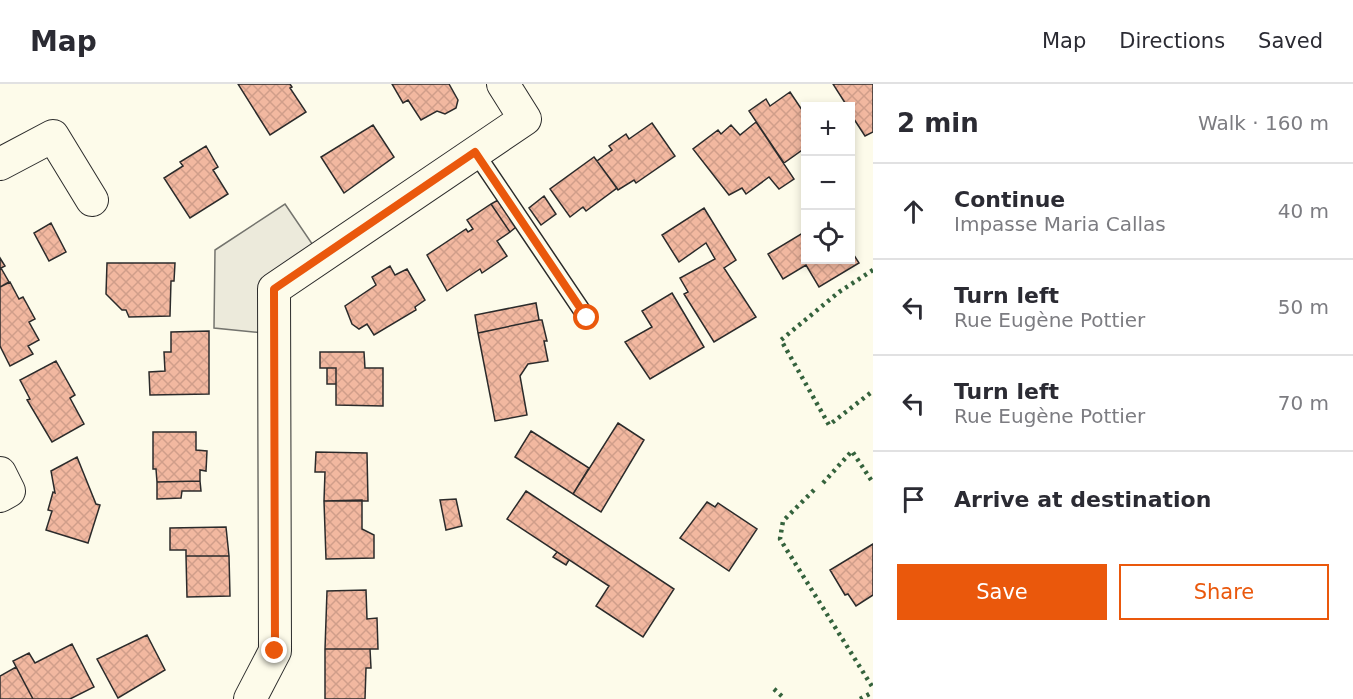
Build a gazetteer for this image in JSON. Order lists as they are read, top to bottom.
{
  "page": {
    "header": "Map",
    "nav": ["Map", "Directions", "Saved"],
    "heading": ["2 min", "Walk · 160 m"],
    "map_buttons": ["+", "−"],
    "list": [
      ["Continue", "Impasse Maria Callas", "40 m"],
      ["Turn left", "Rue Eugène Pottier", "50 m"],
      ["Turn left", "Rue Eugène Pottier", "70 m"],
      "Arrive at destination"
    ],
    "buttons": ["Save", "Share"]
  }
}
